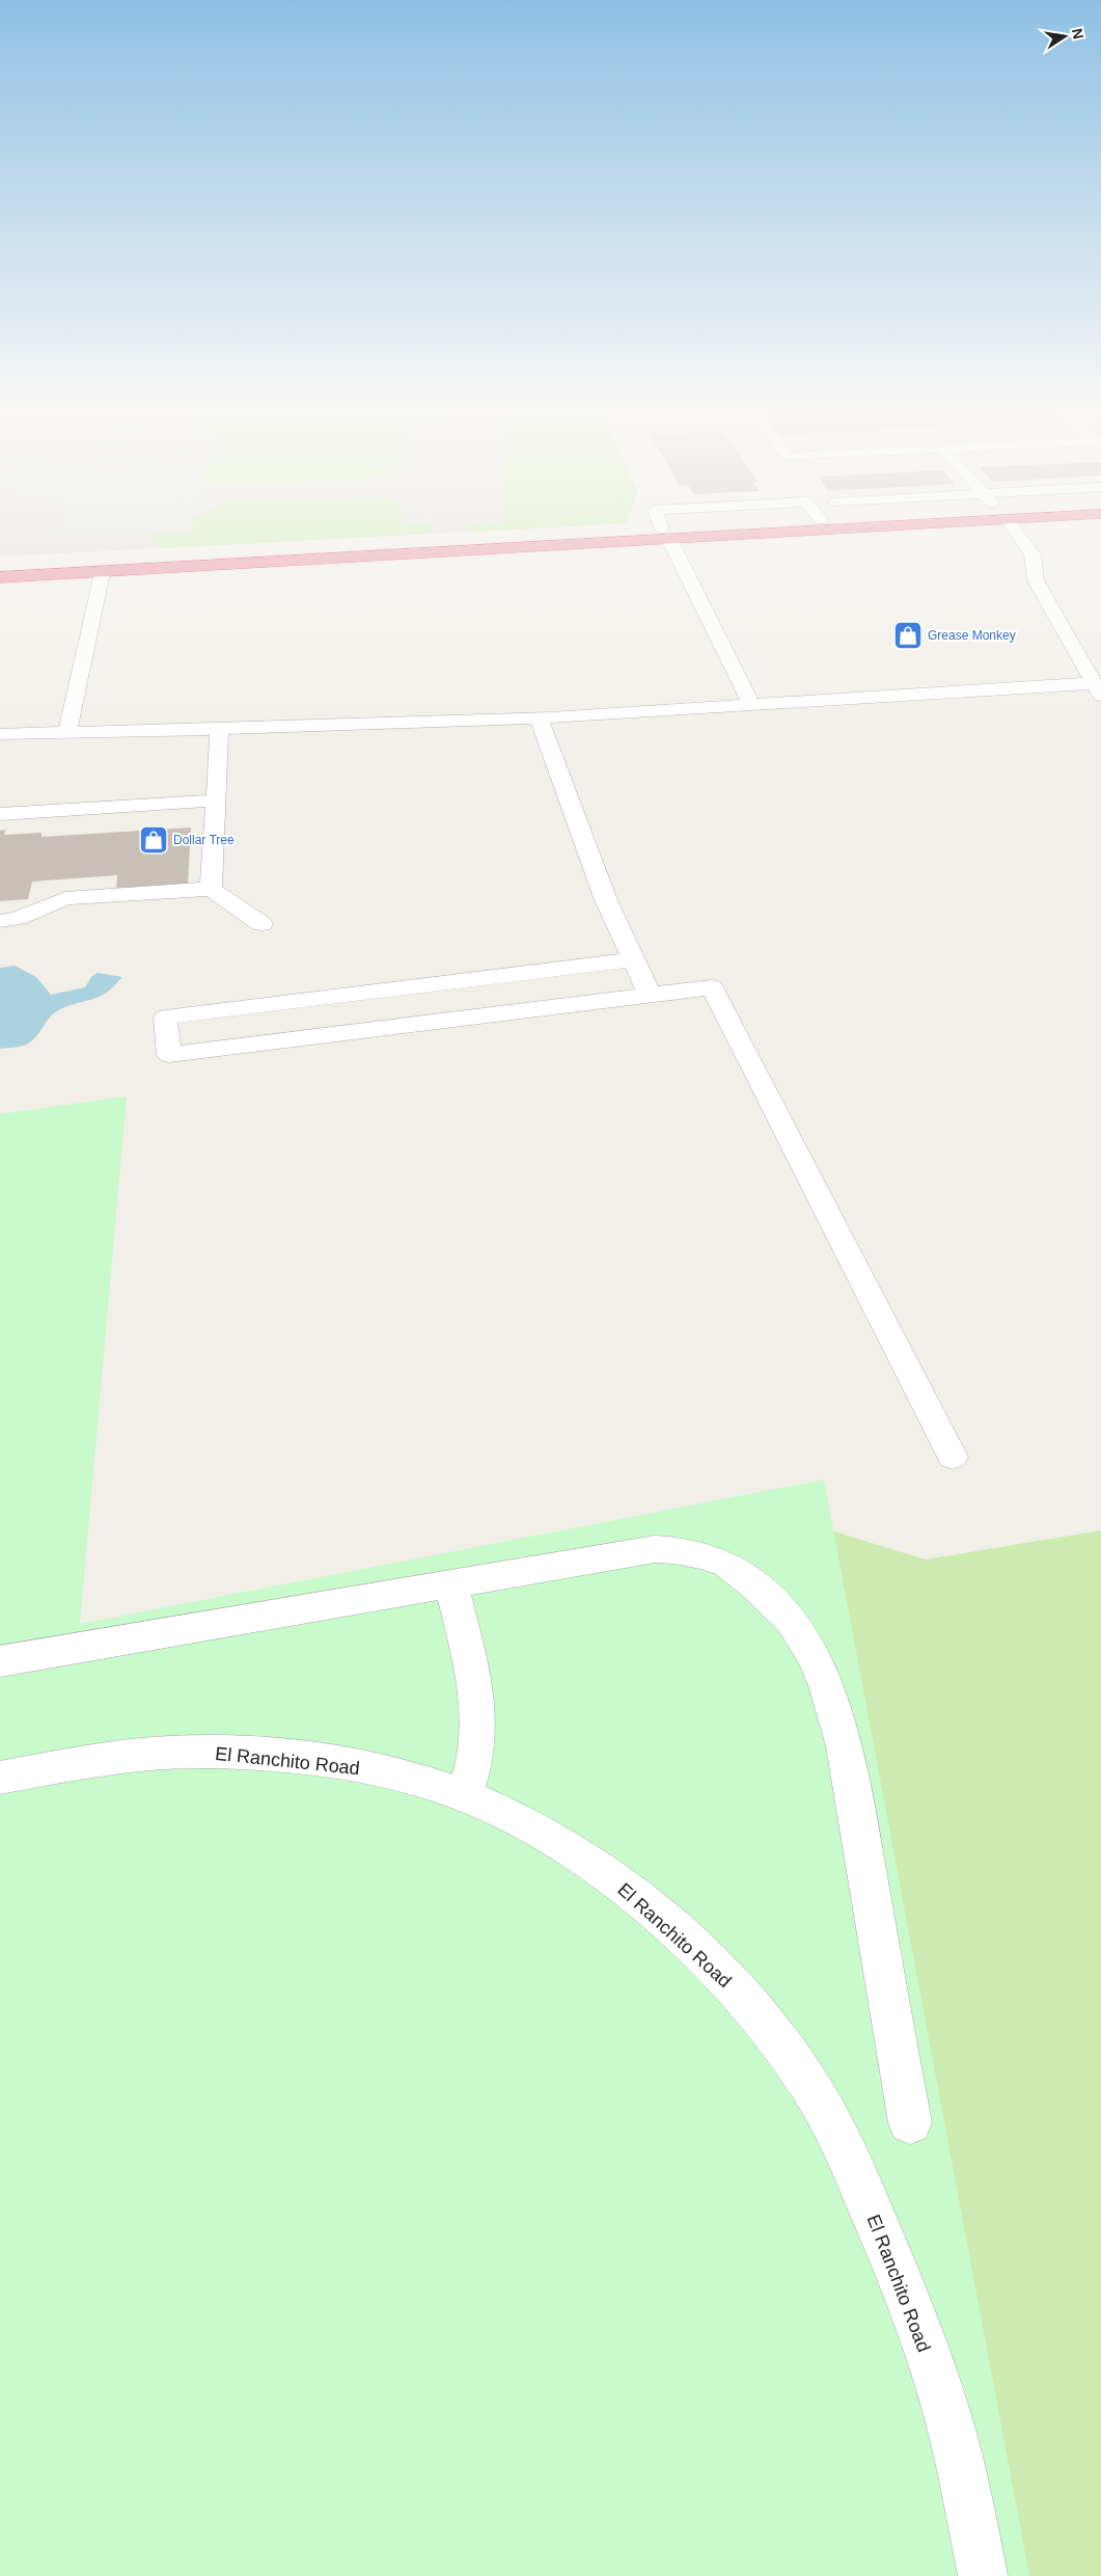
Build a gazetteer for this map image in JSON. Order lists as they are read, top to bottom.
{
  "streets": {
    "street": ["El Ranchito Road"]
  },
  "places": {
    "shop": ["Grease Monkey", "Dollar Tree"]
  },
  "north": "right"
}
